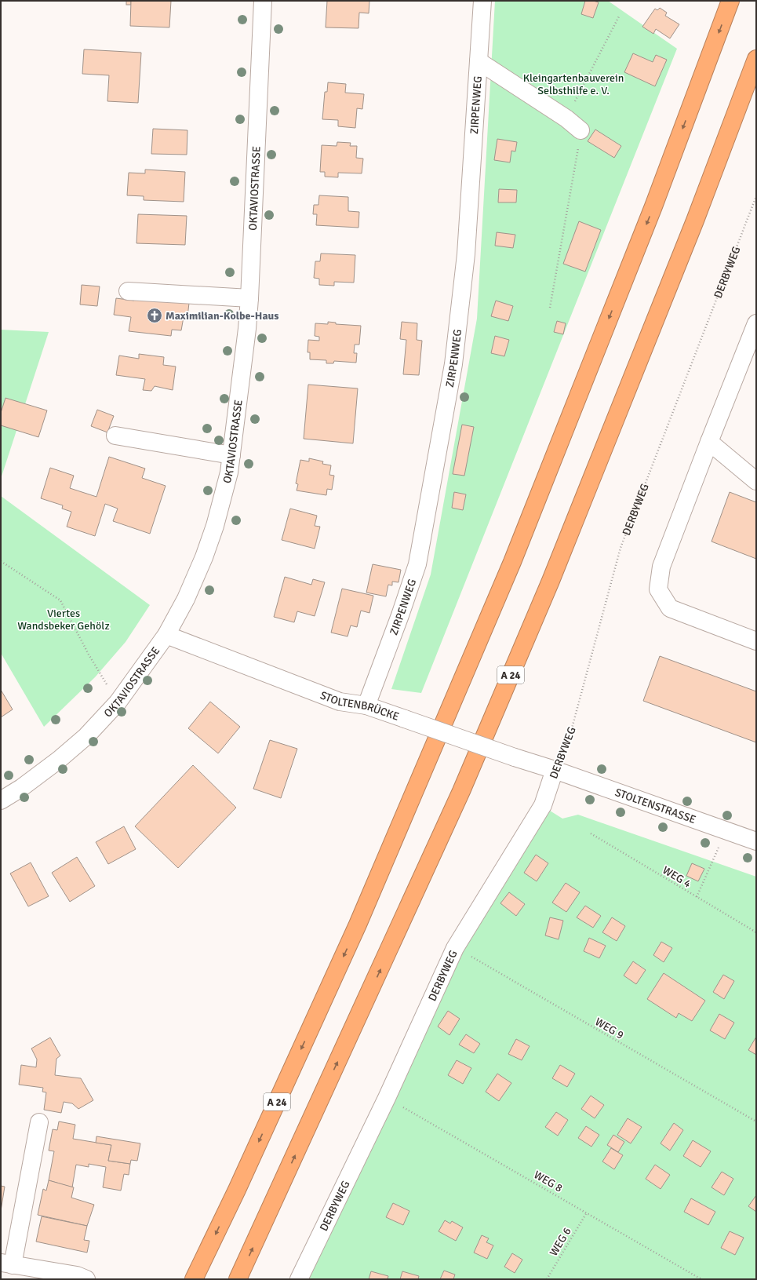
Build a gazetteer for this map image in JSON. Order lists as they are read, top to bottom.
{
  "streets": {
    "highway": ["A 24"],
    "street": [
      "ZIRPENWEG",
      "OKTAVIOSTRASSE",
      "DERBYWEG",
      "STOLTENBRÜCKE",
      "STOLTENSTRASSE"
    ],
    "path": [
      "WEG 4",
      "WEG 9",
      "WEG 8",
      "WEG 6"
    ]
  },
  "crossings": [
    ["ZIRPENWEG", "STOLTENBRÜCKE"],
    ["OKTAVIOSTRASSE", "STOLTENBRÜCKE"],
    ["DERBYWEG", "STOLTENBRÜCKE"],
    ["DERBYWEG", "STOLTENSTRASSE"],
    ["DERBYWEG", "WEG 9"],
    ["DERBYWEG", "WEG 8"],
    ["STOLTENBRÜCKE", "STOLTENSTRASSE"],
    ["WEG 8", "WEG 6"]
  ],
  "parks": ["Kleingartenbauverein Selbsthilfe e. V.", "Viertes Wandsbeker Gehölz"],
  "places": {
    "church": ["Maximilian-Kolbe-Haus"]
  }
}
